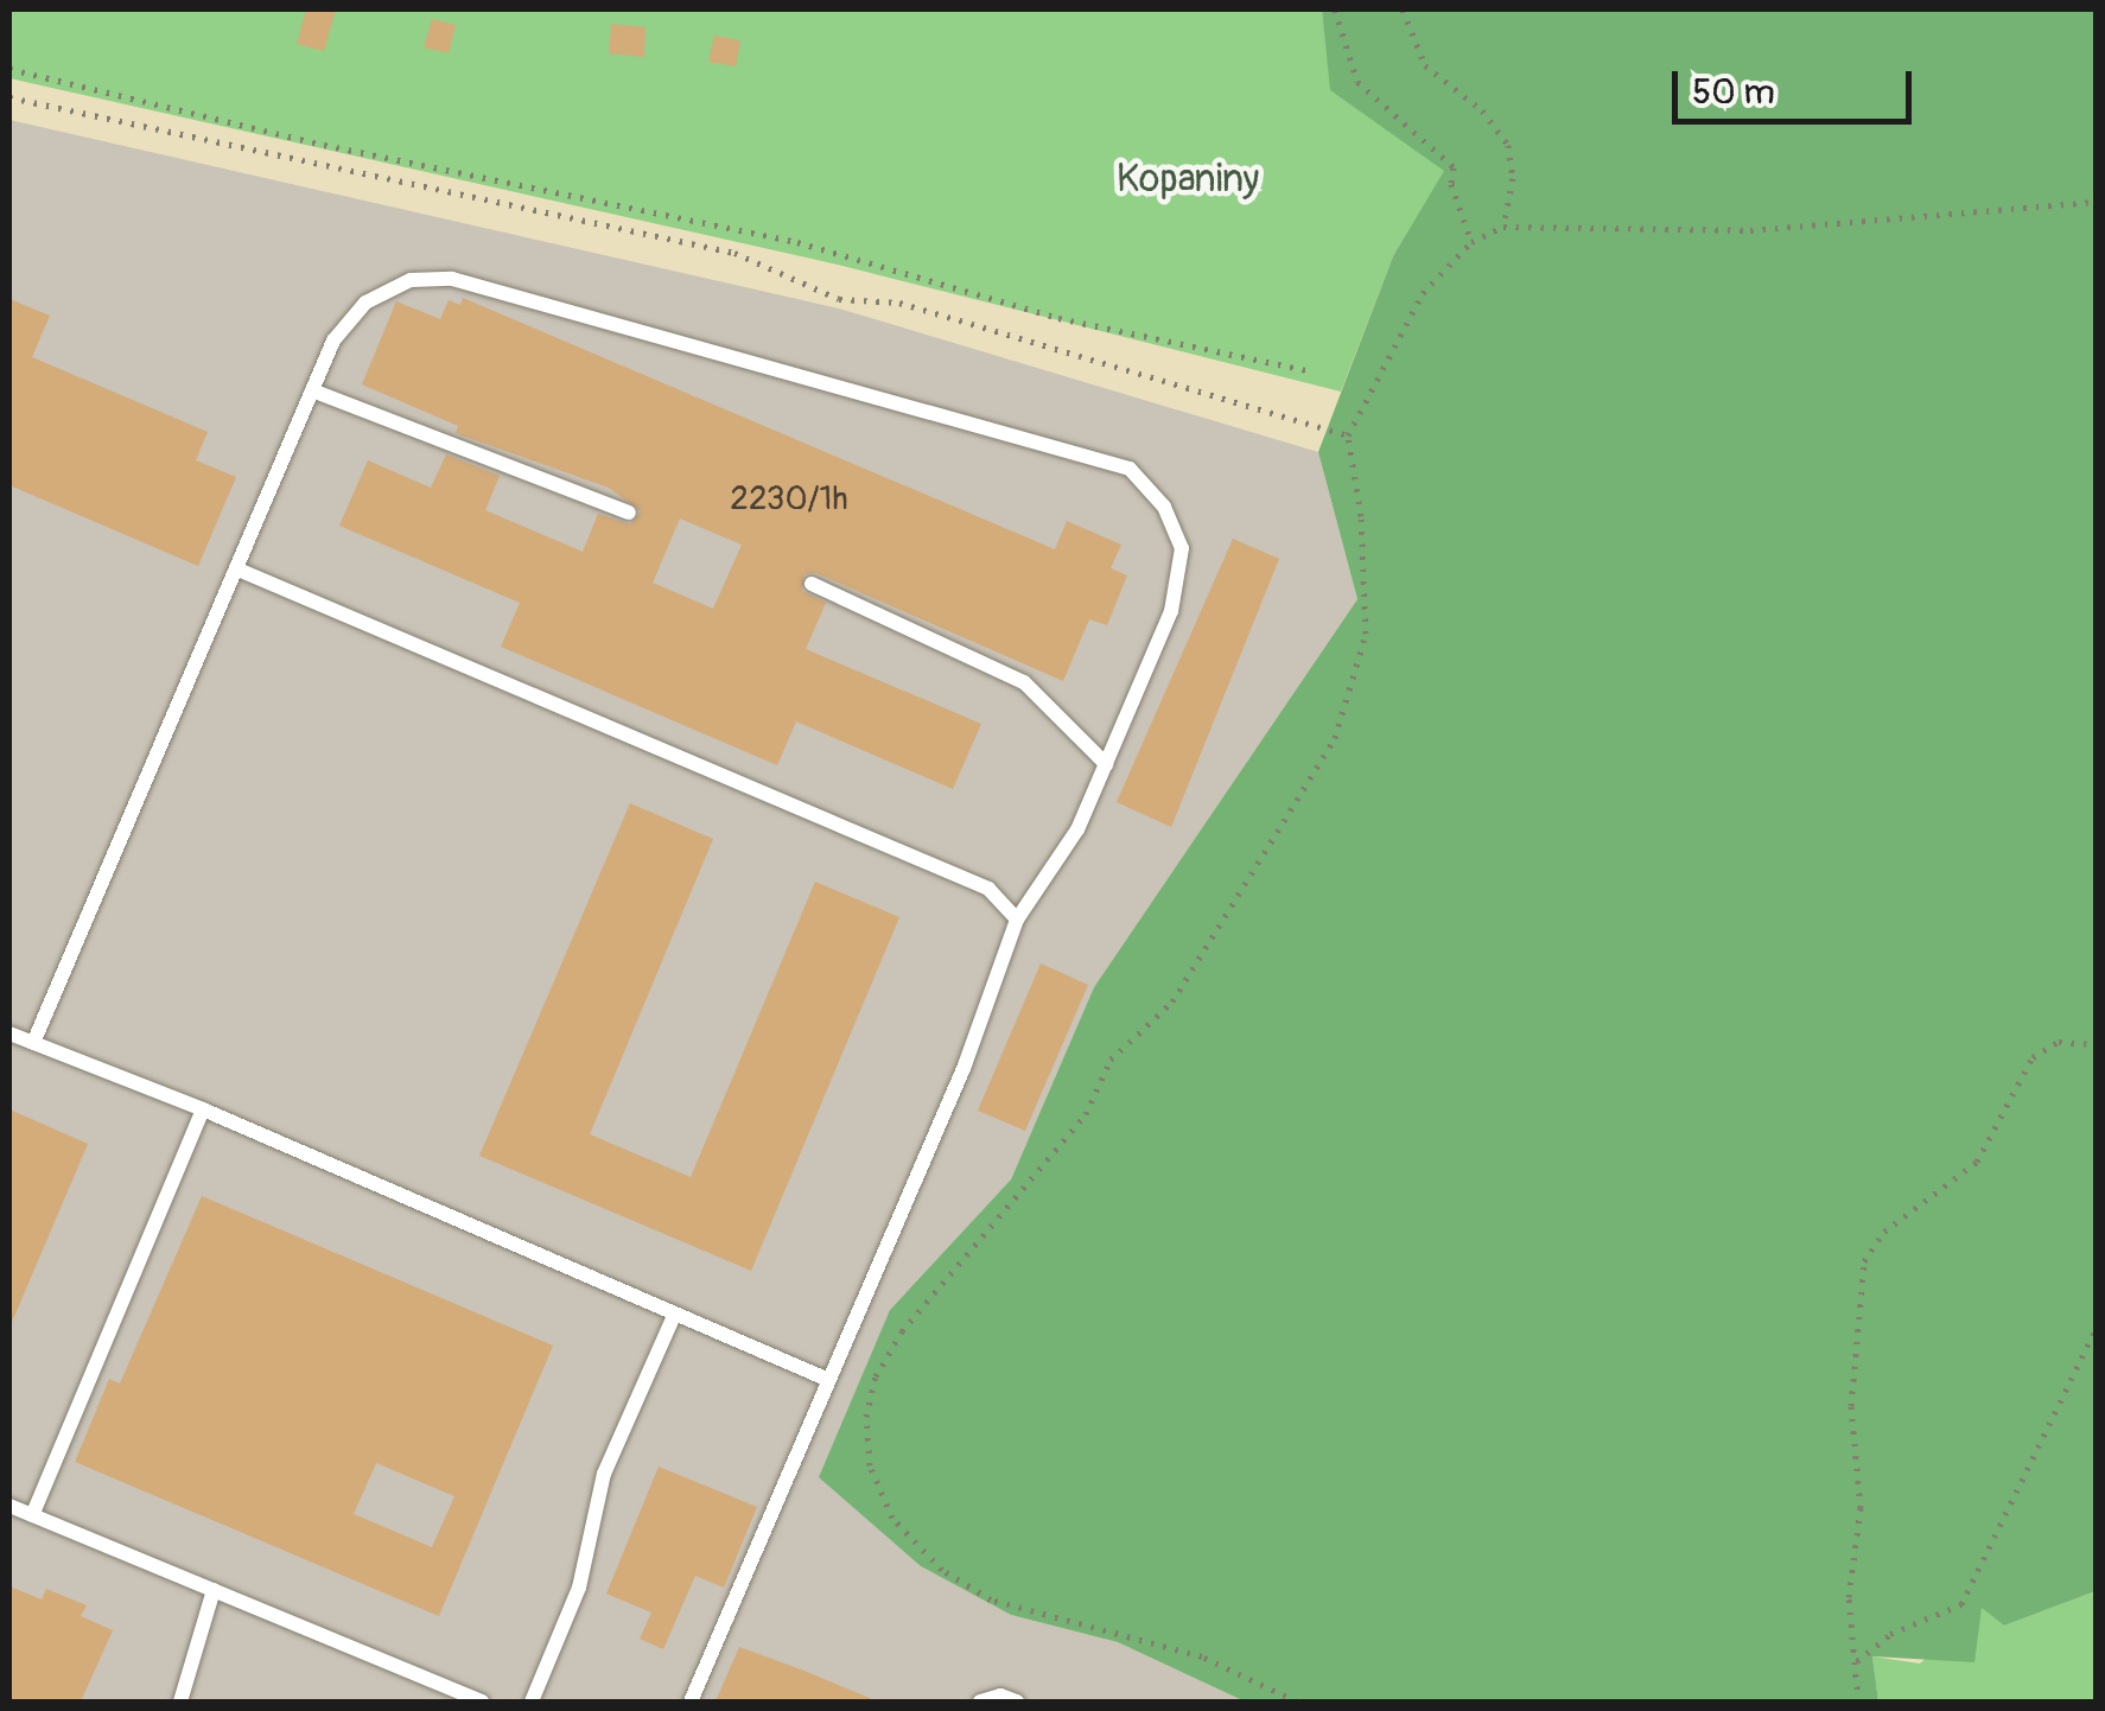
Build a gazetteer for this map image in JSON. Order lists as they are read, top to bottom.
{
  "parks": ["Kopaniny"],
  "house_numbers": ["2230/1h"],
  "scale_bar": "50 m"
}
